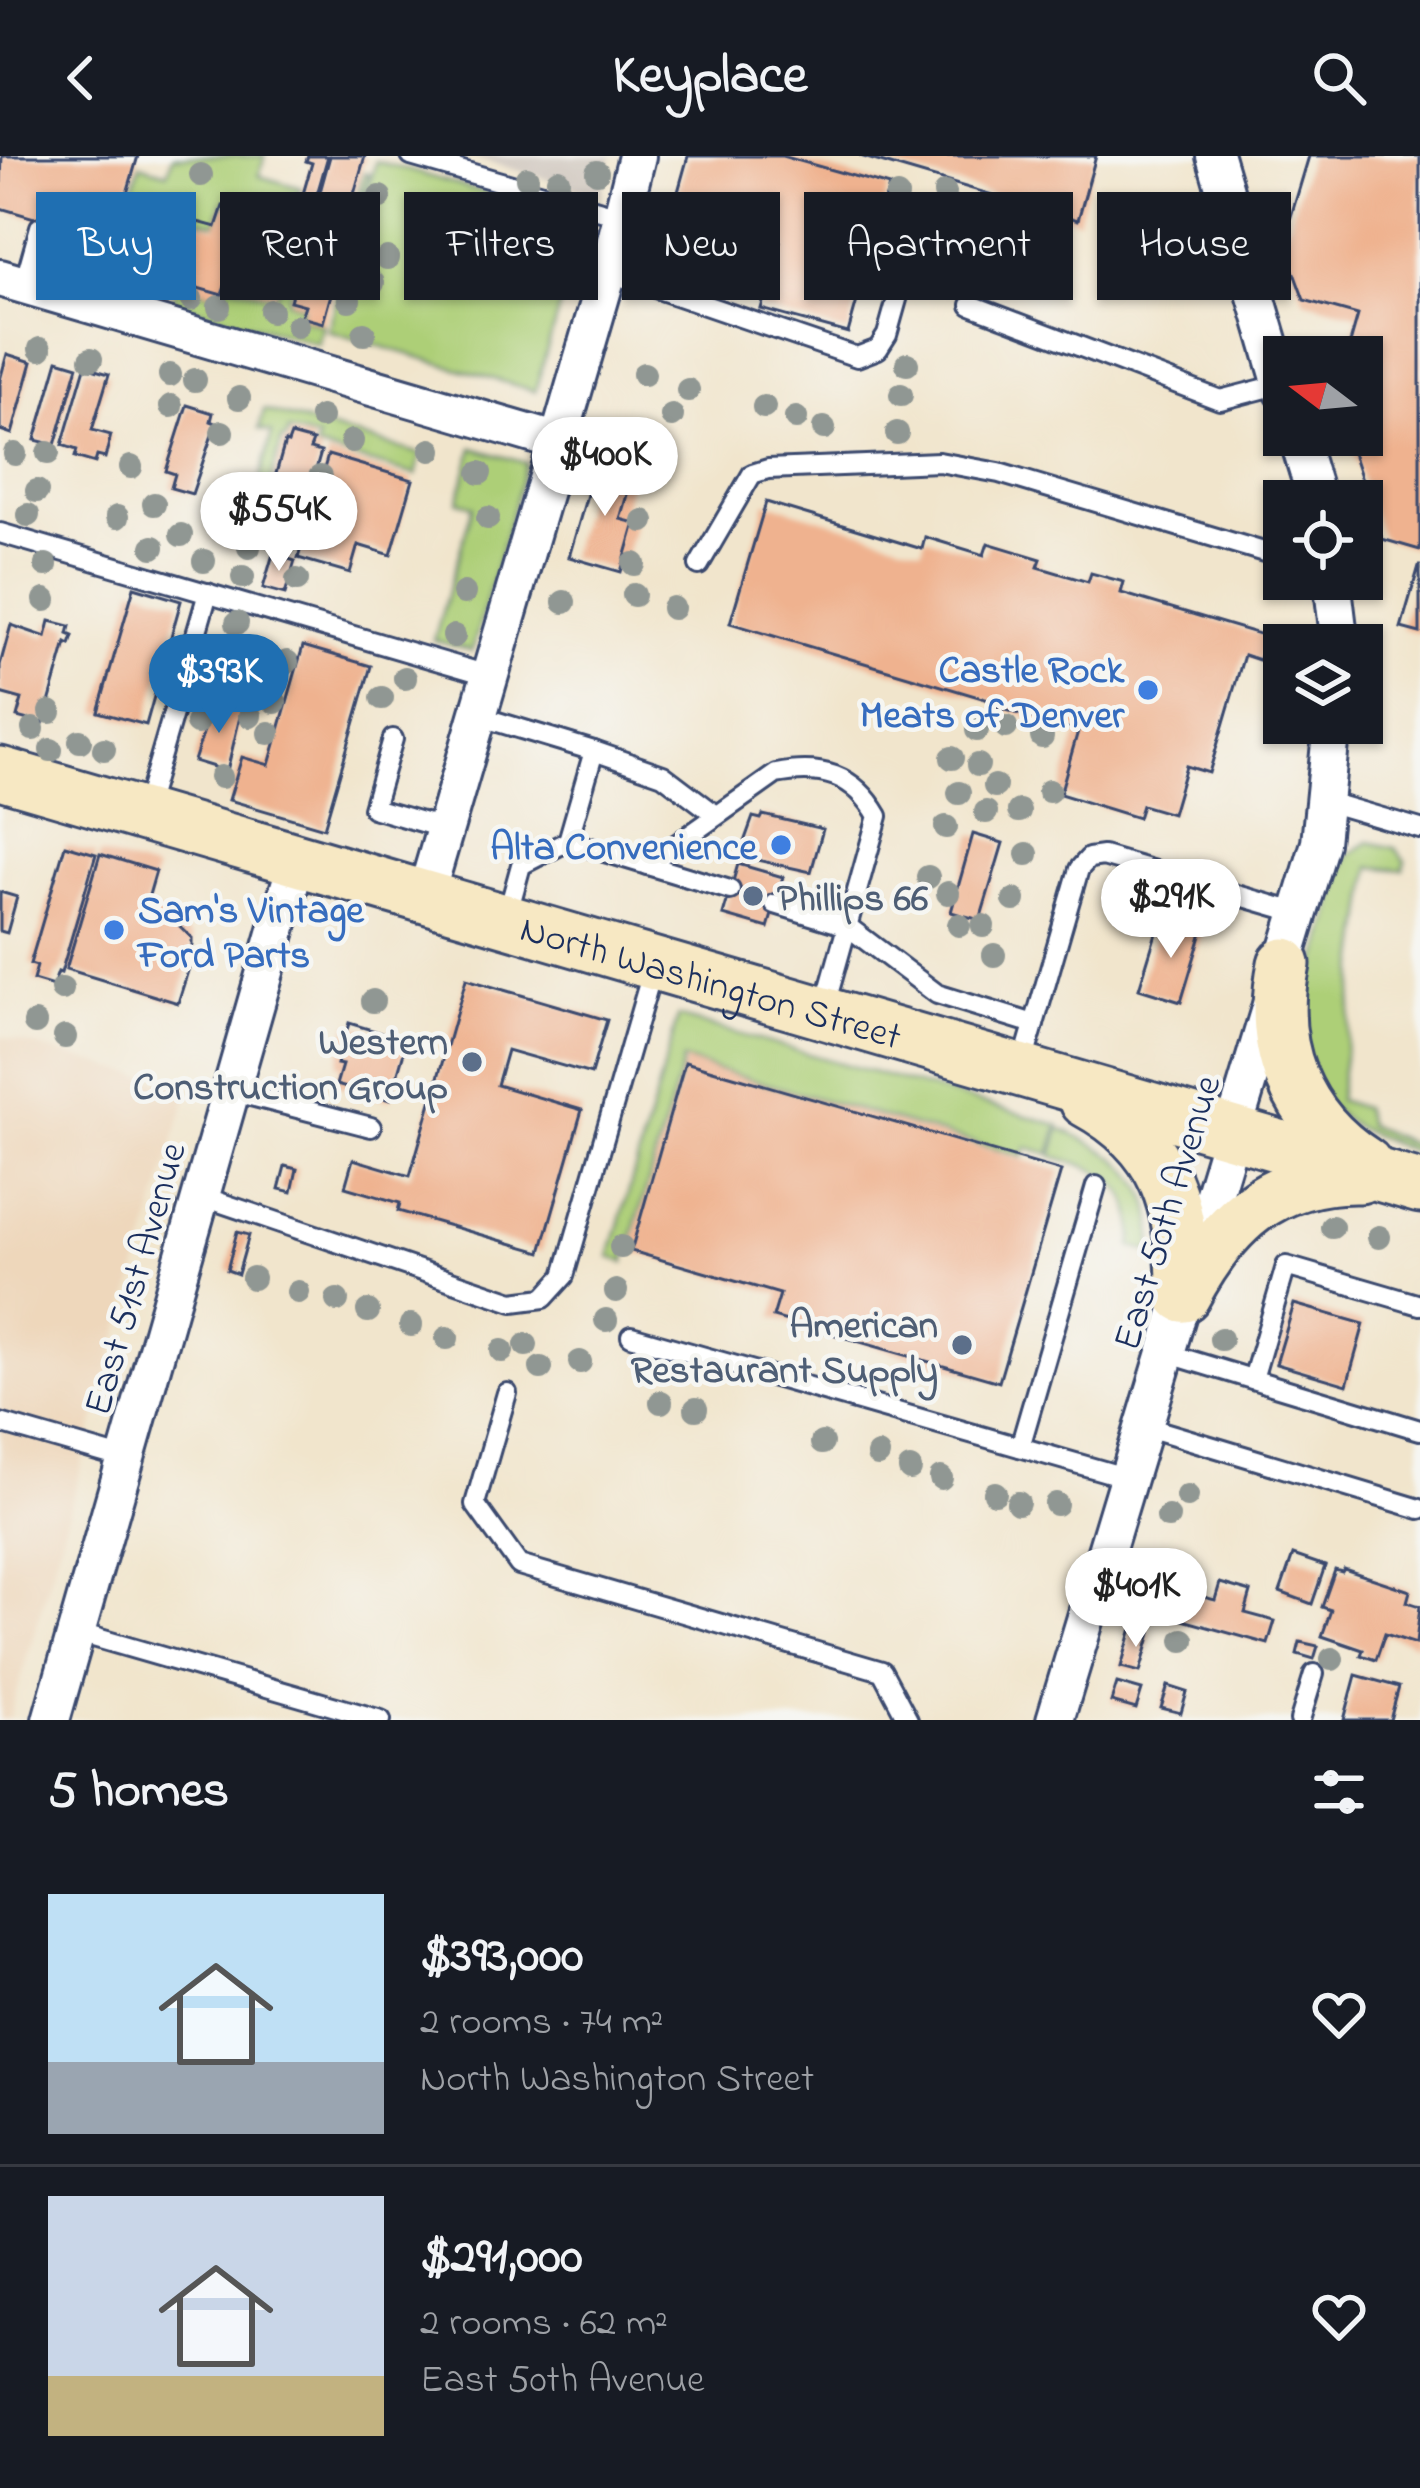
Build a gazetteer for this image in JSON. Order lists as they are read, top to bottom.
{
  "streets": {
    "main road": ["North Washington Street"],
    "street": ["East 50th Avenue", "East 51st Avenue"]
  },
  "crossings": [
    ["North Washington Street", "East 50th Avenue"],
    ["North Washington Street", "East 51st Avenue"]
  ],
  "places": [
    "Castle Rock Meats of Denver",
    "Alta Convenience",
    "Phillips 66",
    "Sam's Vintage Ford Parts",
    "Western Construction Group",
    "American Restaurant Supply"
  ],
  "north": "left",
  "page": {
    "header": "Keyplace",
    "chip": [
      "Buy",
      "Rent",
      "Filters",
      "New",
      "Apartment",
      "House"
    ],
    "price": [
      "$400K",
      "$554K",
      "$393K",
      "$291K",
      "$401K"
    ],
    "heading": "5 homes",
    "list": [
      {
        "name": "$393,000",
        "note": "2 rooms · 74 m² · North Washington Street"
      },
      {
        "name": "$291,000",
        "note": "2 rooms · 62 m² · East 50th Avenue"
      }
    ]
  }
}
